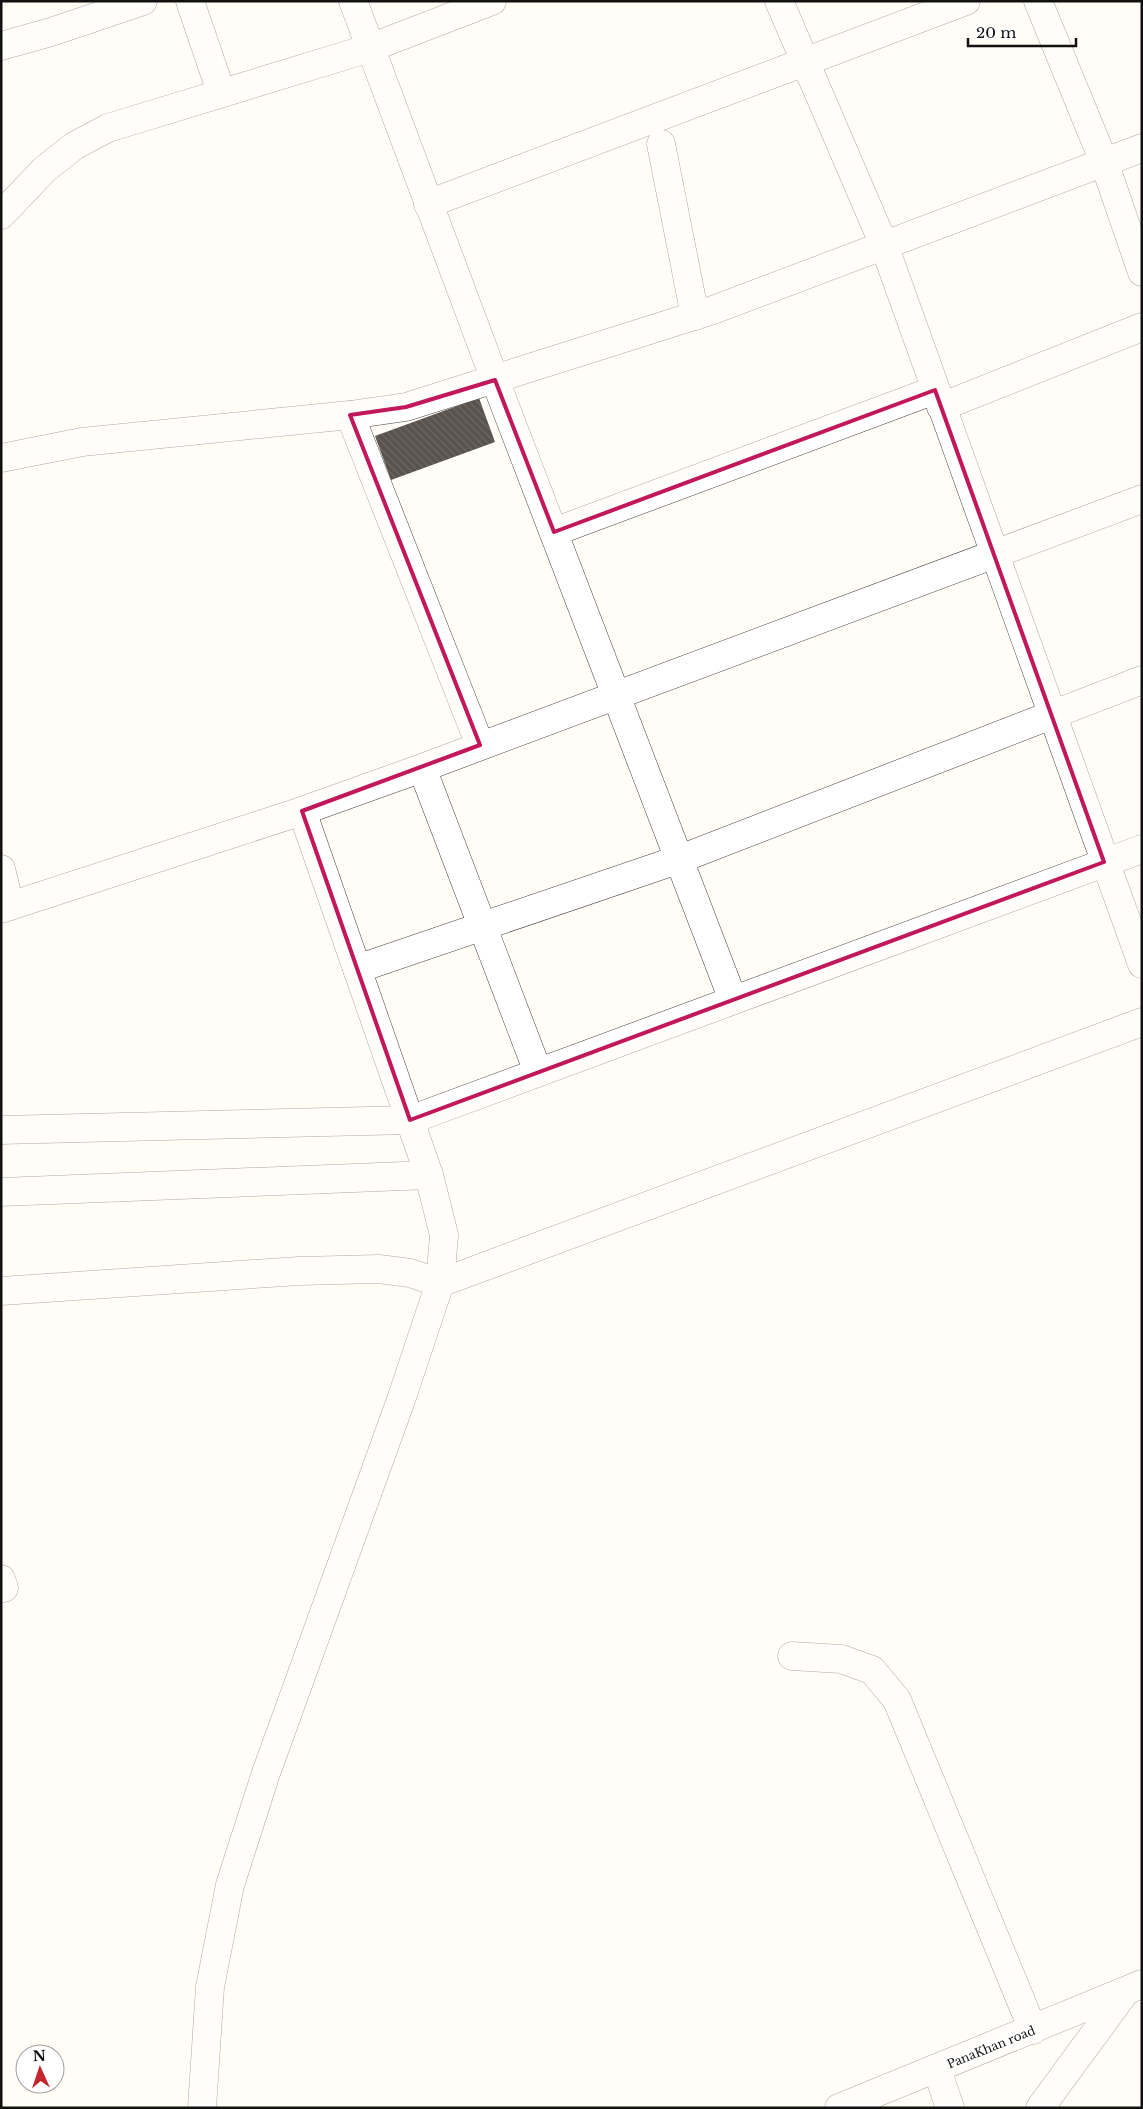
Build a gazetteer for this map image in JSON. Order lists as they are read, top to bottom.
{
  "streets": {
    "street": ["PanaKhan road"]
  },
  "scale_bar": "20 m",
  "north": "top"
}
